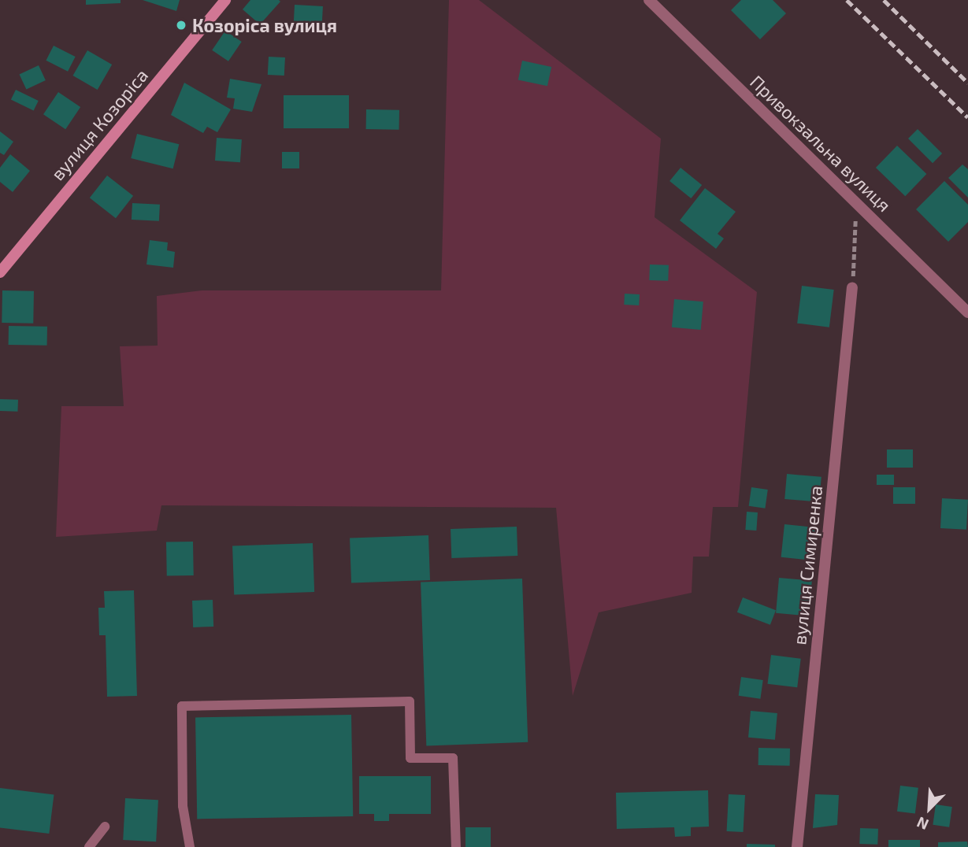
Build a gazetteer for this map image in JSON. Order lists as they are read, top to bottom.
{
  "streets": {
    "main road": ["вулиця Козоріса"],
    "street": ["Привокзальна вулиця", "вулиця Симиренка"]
  },
  "places": ["Козоріса вулиця"],
  "north": "bottom left"
}
